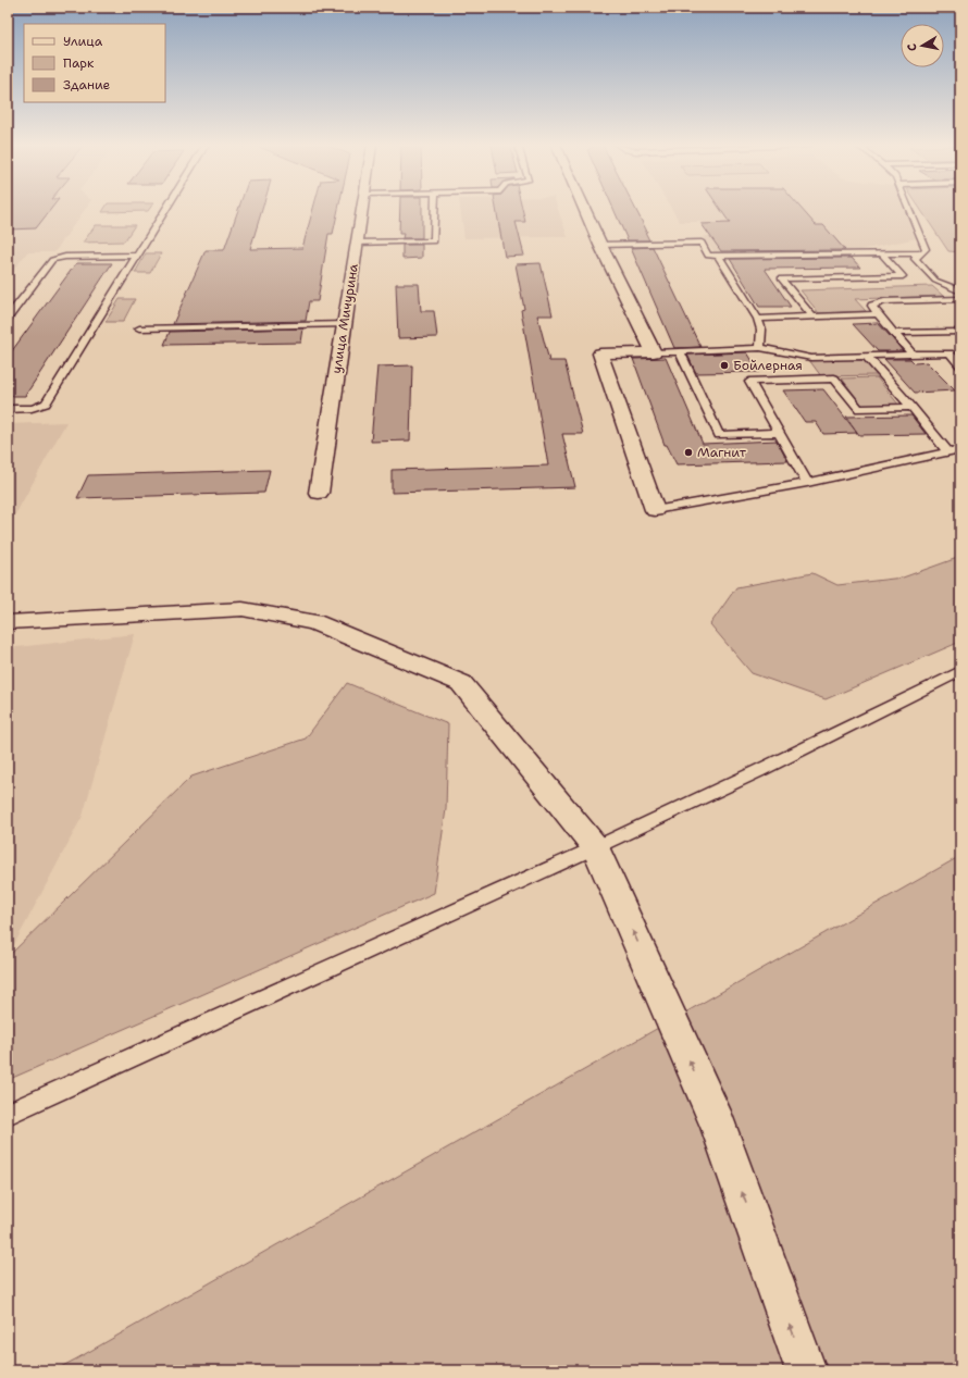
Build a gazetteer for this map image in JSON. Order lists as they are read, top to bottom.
{
  "streets": {
    "street": ["улица Мичурина"]
  },
  "places": ["Бойлерная", "Магнит"],
  "legend": ["Улица", "Парк", "Здание"],
  "north": "left"
}
